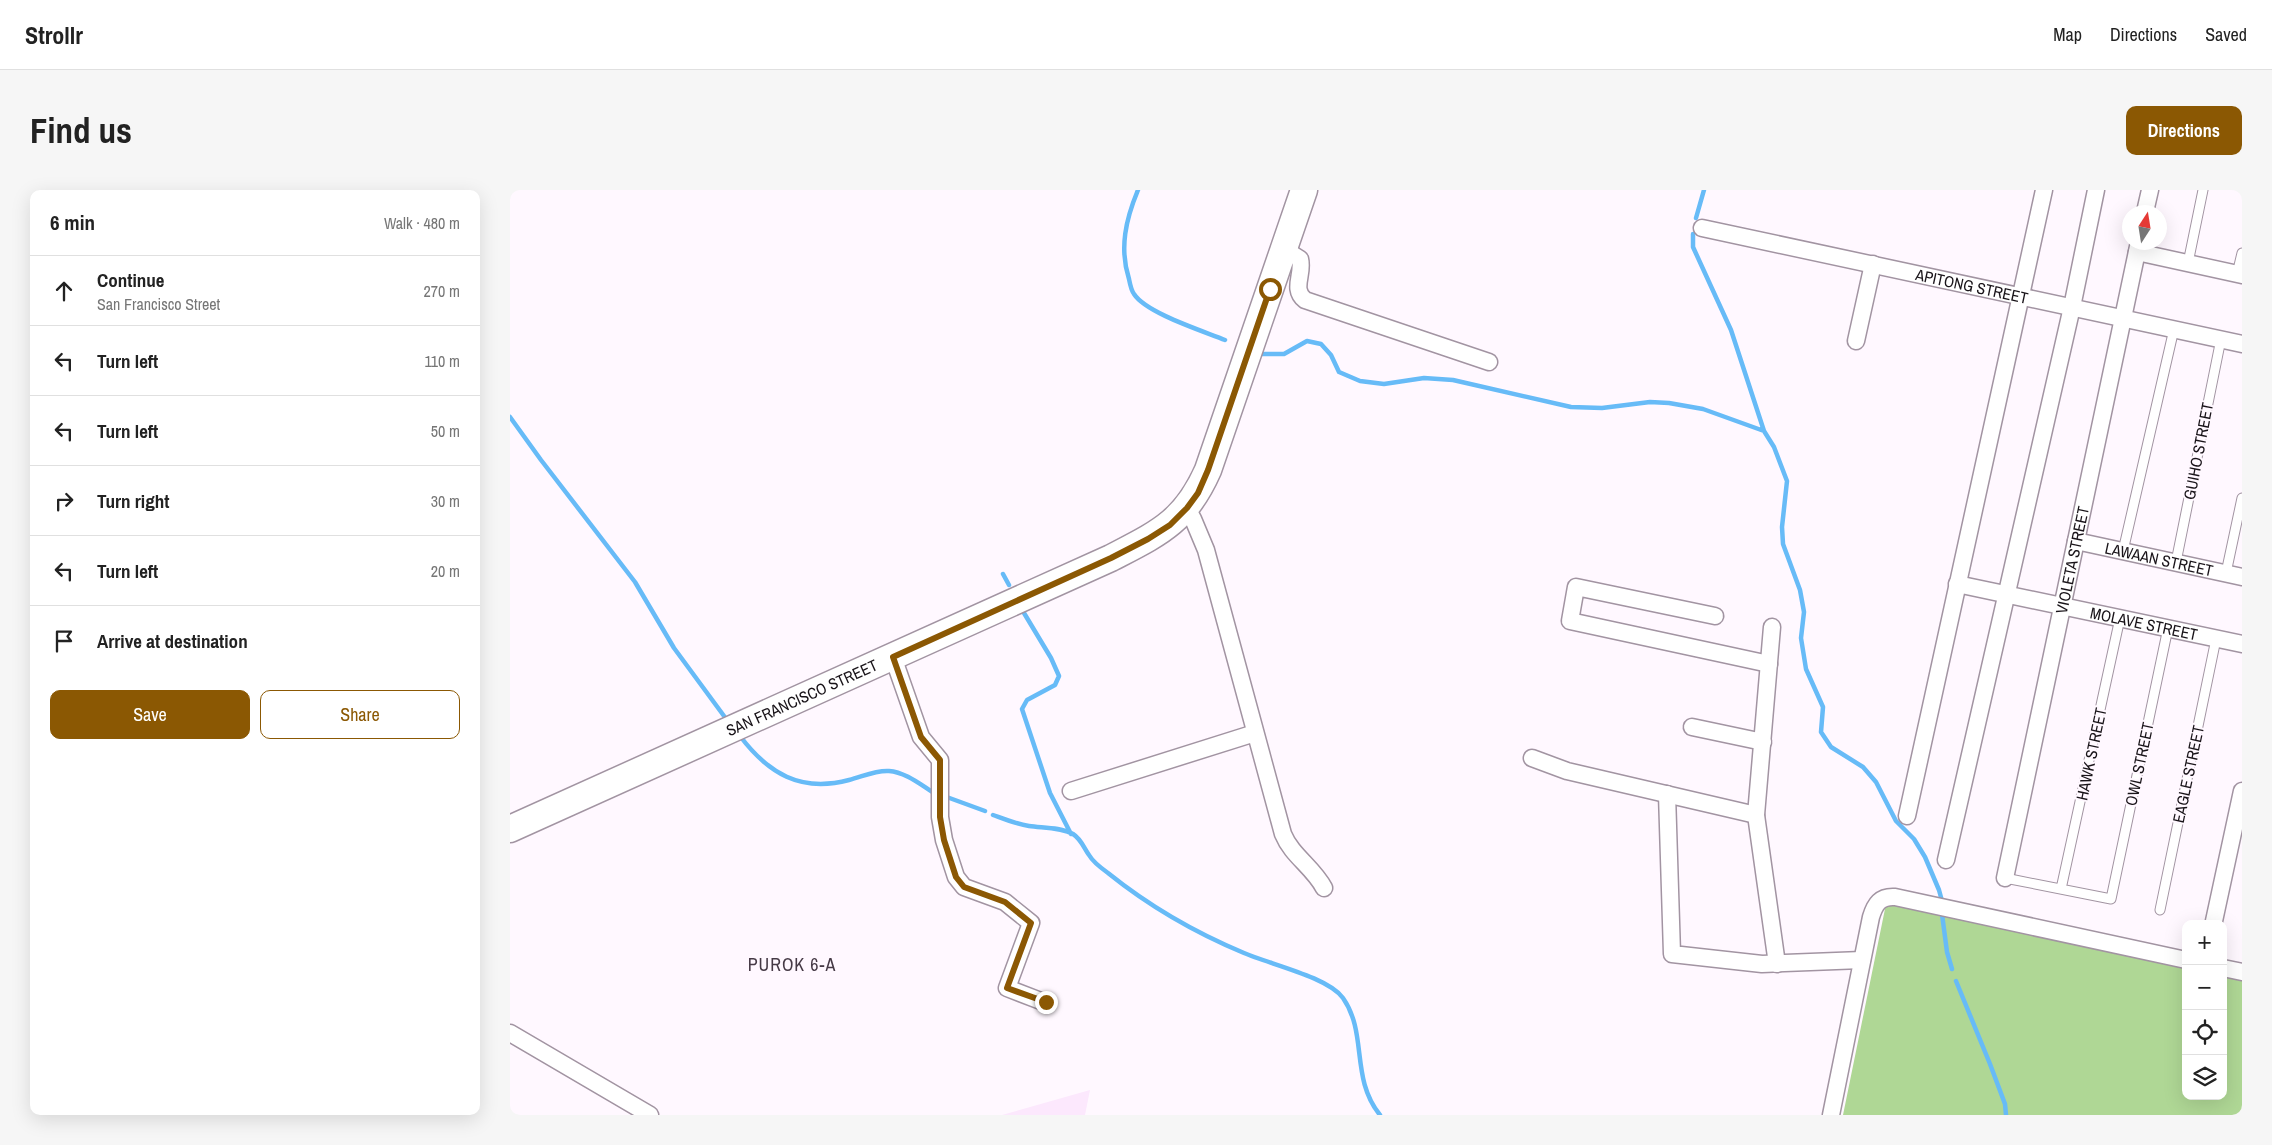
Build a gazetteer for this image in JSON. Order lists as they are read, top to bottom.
{
  "streets": {
    "main road": ["SAN FRANCISCO STREET"],
    "street": [
      "APITONG STREET",
      "LAWAAN STREET",
      "VIOLETA STREET",
      "MOLAVE STREET"
    ],
    "lane": [
      "GUIHO STREET",
      "HAWK STREET",
      "OWL STREET",
      "EAGLE STREET"
    ]
  },
  "crossings": [
    ["APITONG STREET", "GUIHO STREET"],
    ["APITONG STREET", "VIOLETA STREET"],
    ["GUIHO STREET", "LAWAAN STREET"],
    ["LAWAAN STREET", "VIOLETA STREET"],
    ["VIOLETA STREET", "MOLAVE STREET"],
    ["MOLAVE STREET", "HAWK STREET"],
    ["MOLAVE STREET", "OWL STREET"],
    ["MOLAVE STREET", "EAGLE STREET"],
    ["HAWK STREET", "OWL STREET"]
  ],
  "districts": ["PUROK 6-A"],
  "north": "top",
  "page": {
    "header": "Strollr",
    "nav": ["Map", "Directions", "Saved"],
    "buttons": [
      "Directions",
      ["Save", "Share"]
    ],
    "title": "Find us",
    "heading": ["6 min", "Walk · 480 m"],
    "list": [
      ["Continue", "San Francisco Street", "270 m"],
      ["Turn left", "110 m"],
      ["Turn left", "50 m"],
      ["Turn right", "30 m"],
      ["Turn left", "20 m"],
      "Arrive at destination"
    ],
    "map_buttons": ["+", "−"]
  }
}
